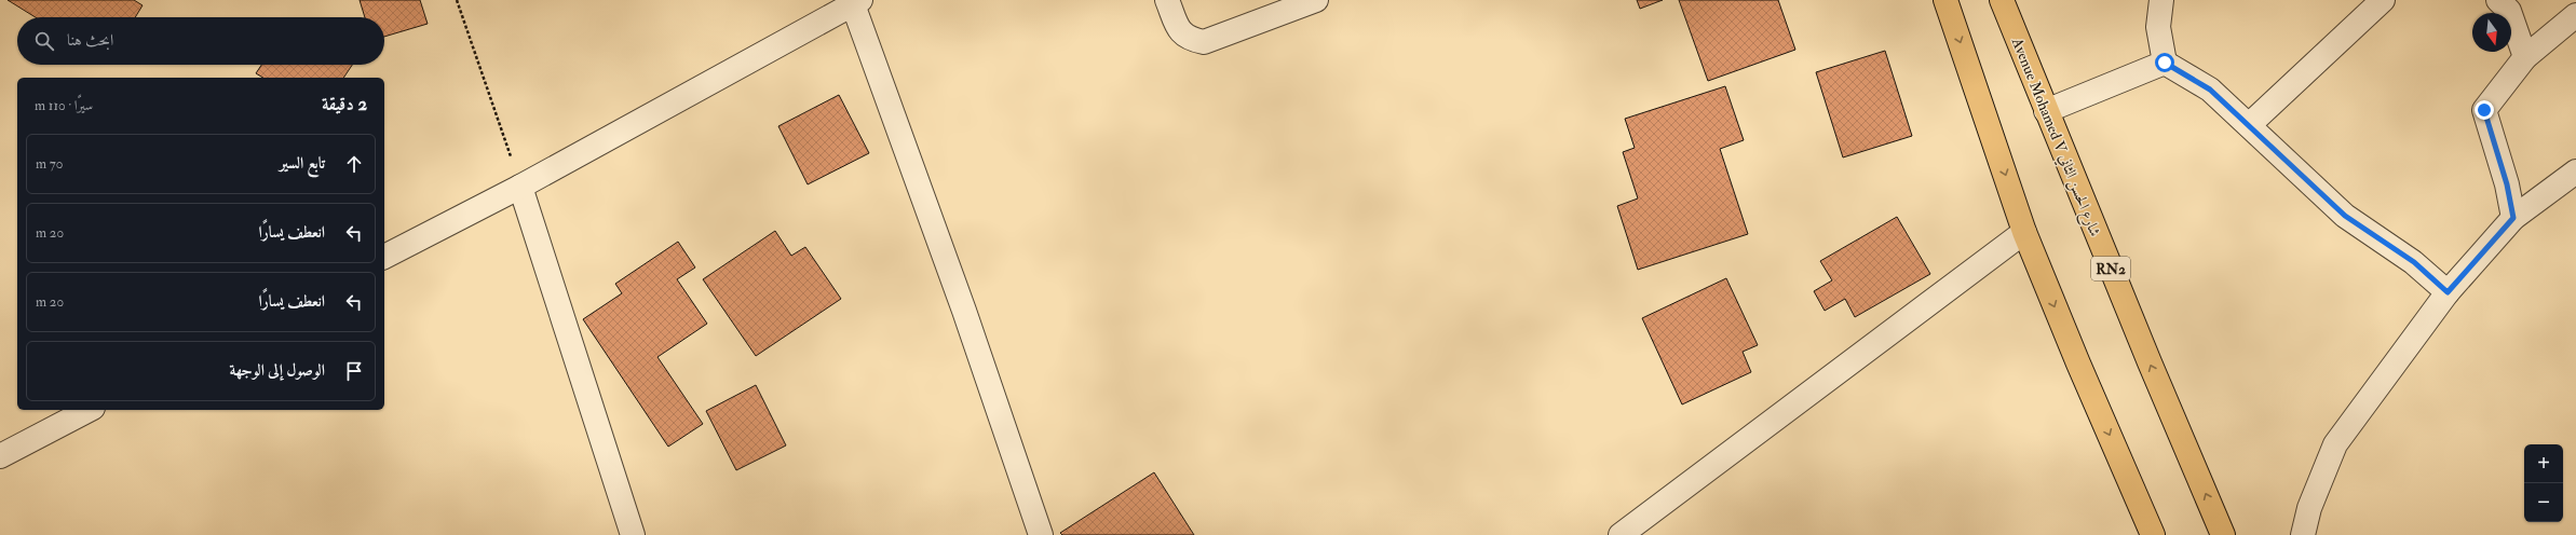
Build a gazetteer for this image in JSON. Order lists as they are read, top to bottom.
{
  "streets": {
    "highway": ["Avenue Mohamed V شارع الحسن الثاني", "RN2"]
  },
  "north": "bottom",
  "page": {
    "search": "ابحث هنا",
    "heading": ["2 دقيقة", "سيرًا · 110 m"],
    "list": [
      ["تابع السير", "70 m"],
      ["انعطف يسارًا", "20 m"],
      ["انعطف يسارًا", "20 m"],
      "الوصول إلى الوجهة"
    ],
    "map_buttons": ["+", "−"]
  }
}
